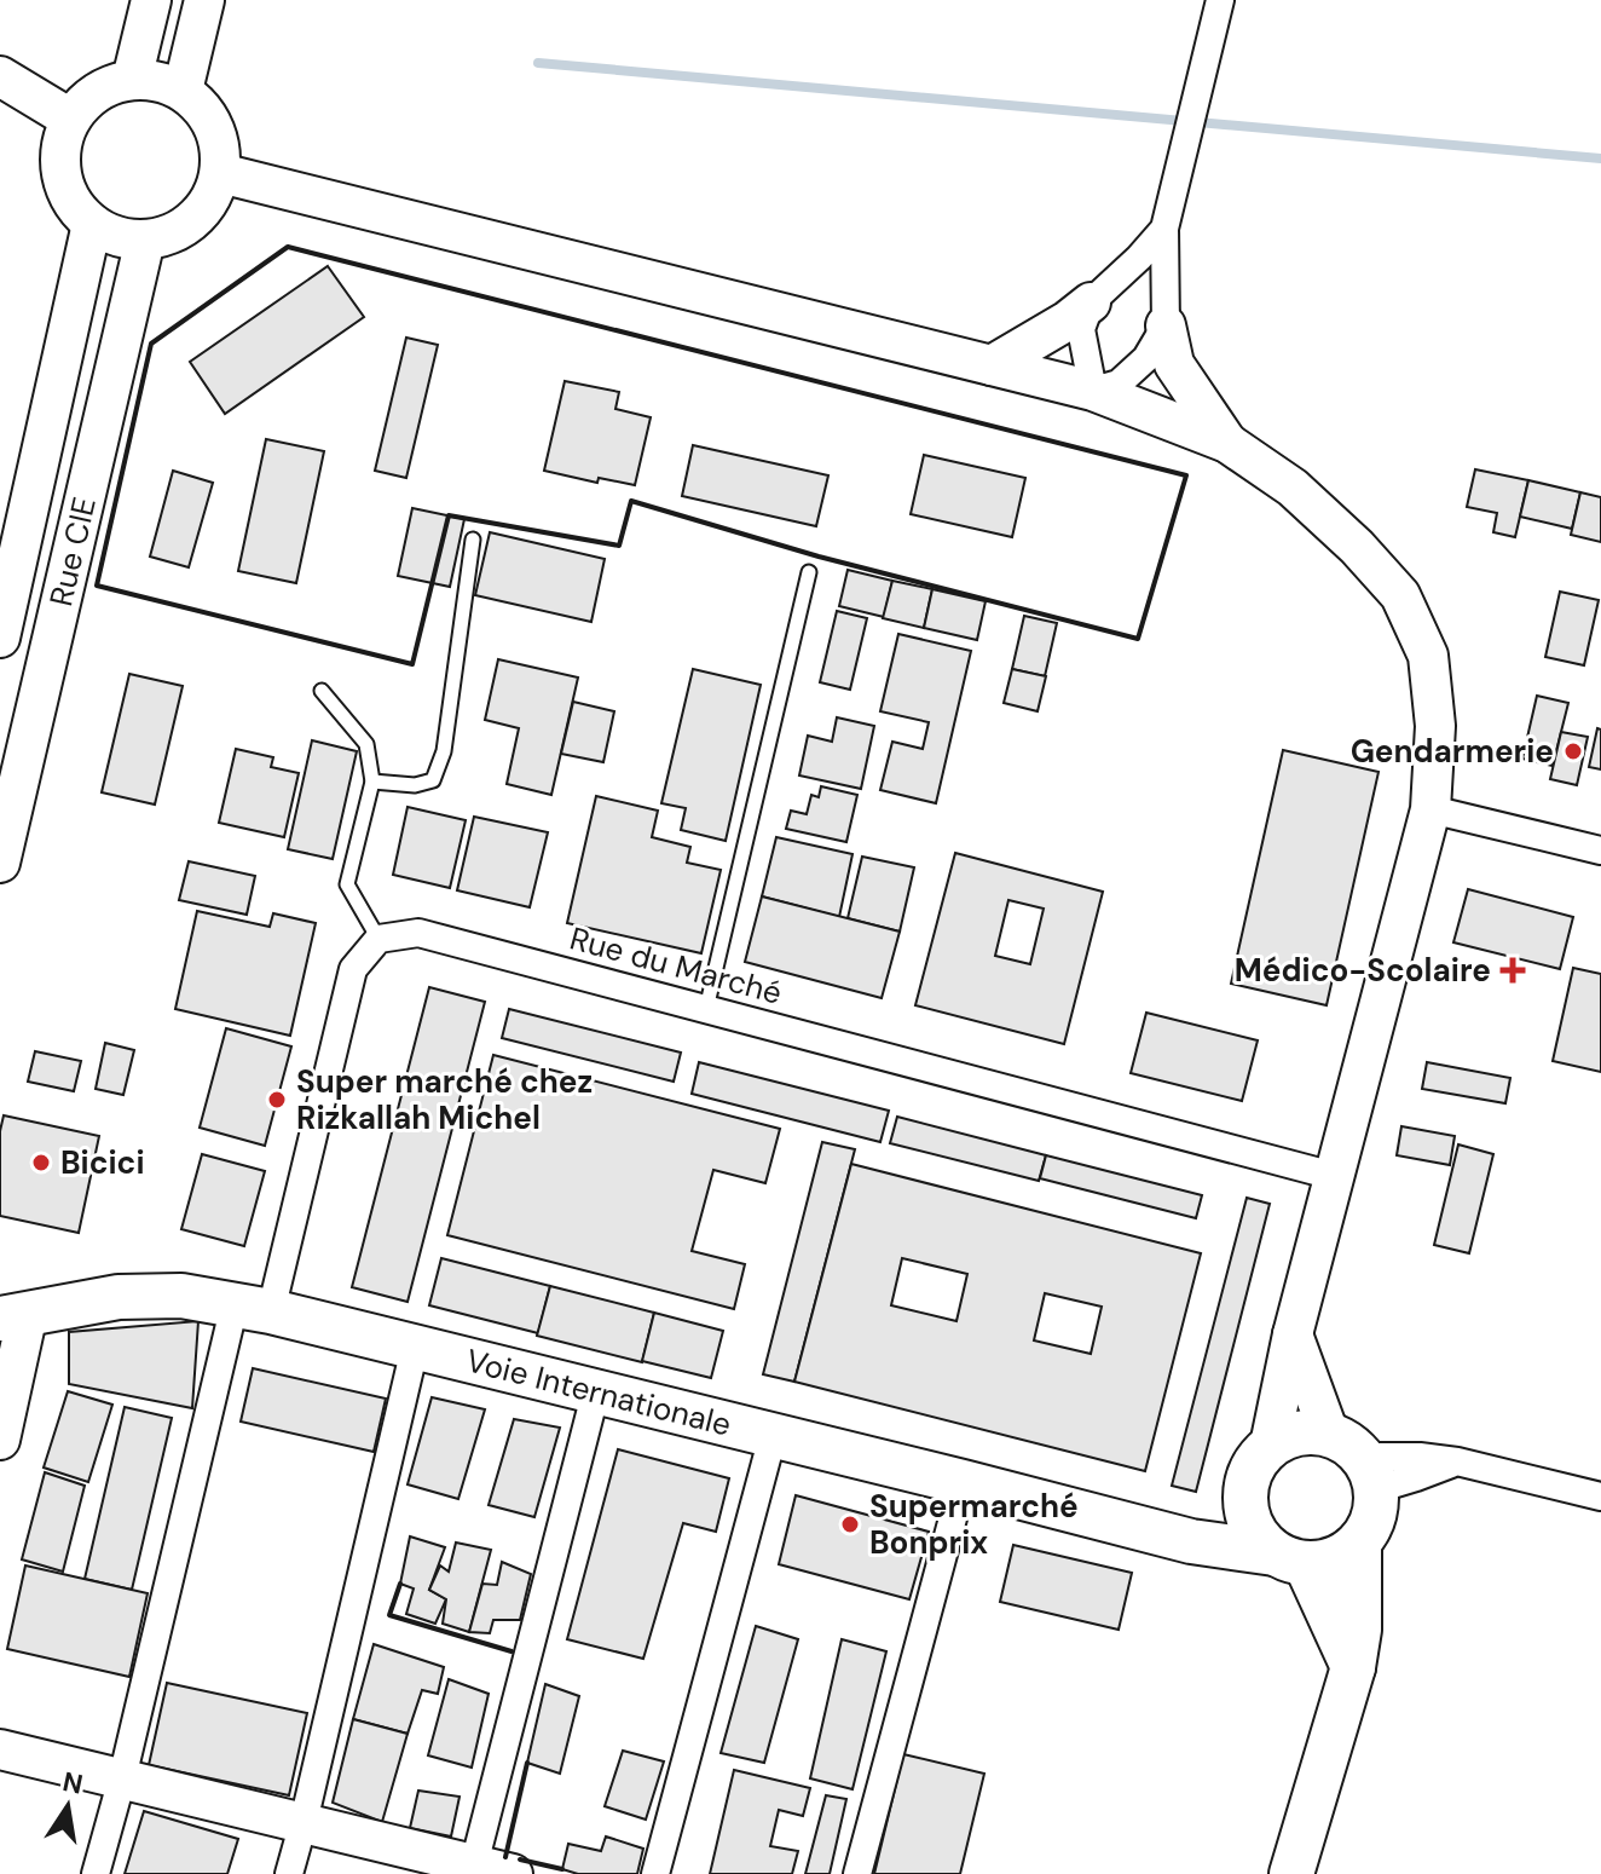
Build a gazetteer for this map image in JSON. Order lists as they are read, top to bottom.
{
  "streets": {
    "main road": ["Voie Internationale"],
    "street": ["Rue CIE", "Rue du Marché"]
  },
  "places": {
    "other": [
      "Gendarmerie",
      "Super marché chez Rizkallah Michel",
      "Bicici",
      "Supermarché Bonprix"
    ],
    "health": ["Médico-Scolaire"]
  },
  "north": "top"
}
